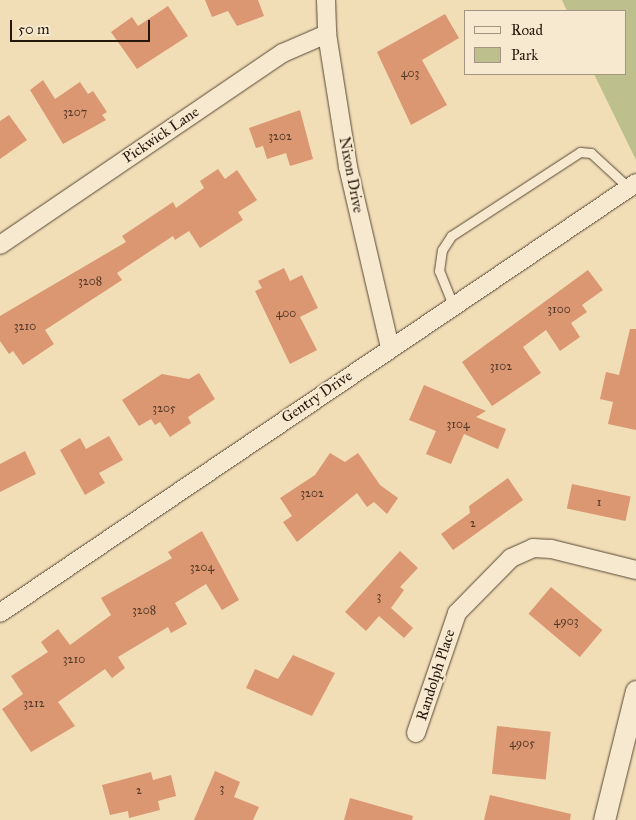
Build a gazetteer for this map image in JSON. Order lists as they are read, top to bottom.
{
  "streets": {
    "street": [
      "Pickwick Lane",
      "Nixon Drive",
      "Gentry Drive",
      "Randolph Place"
    ]
  },
  "crossings": [
    ["Pickwick Lane", "Nixon Drive"],
    ["Nixon Drive", "Gentry Drive"]
  ],
  "house_numbers": [
    "403",
    "3207",
    "3202",
    "3208",
    "3100",
    "400",
    "3210",
    "3102",
    "3205",
    "3104",
    "3202",
    "1",
    "2",
    "3204",
    "3",
    "3208",
    "4903",
    "3210",
    "3212",
    "4905",
    "3",
    "2"
  ],
  "legend": ["Road", "Park"],
  "scale_bar": "50 m"
}
